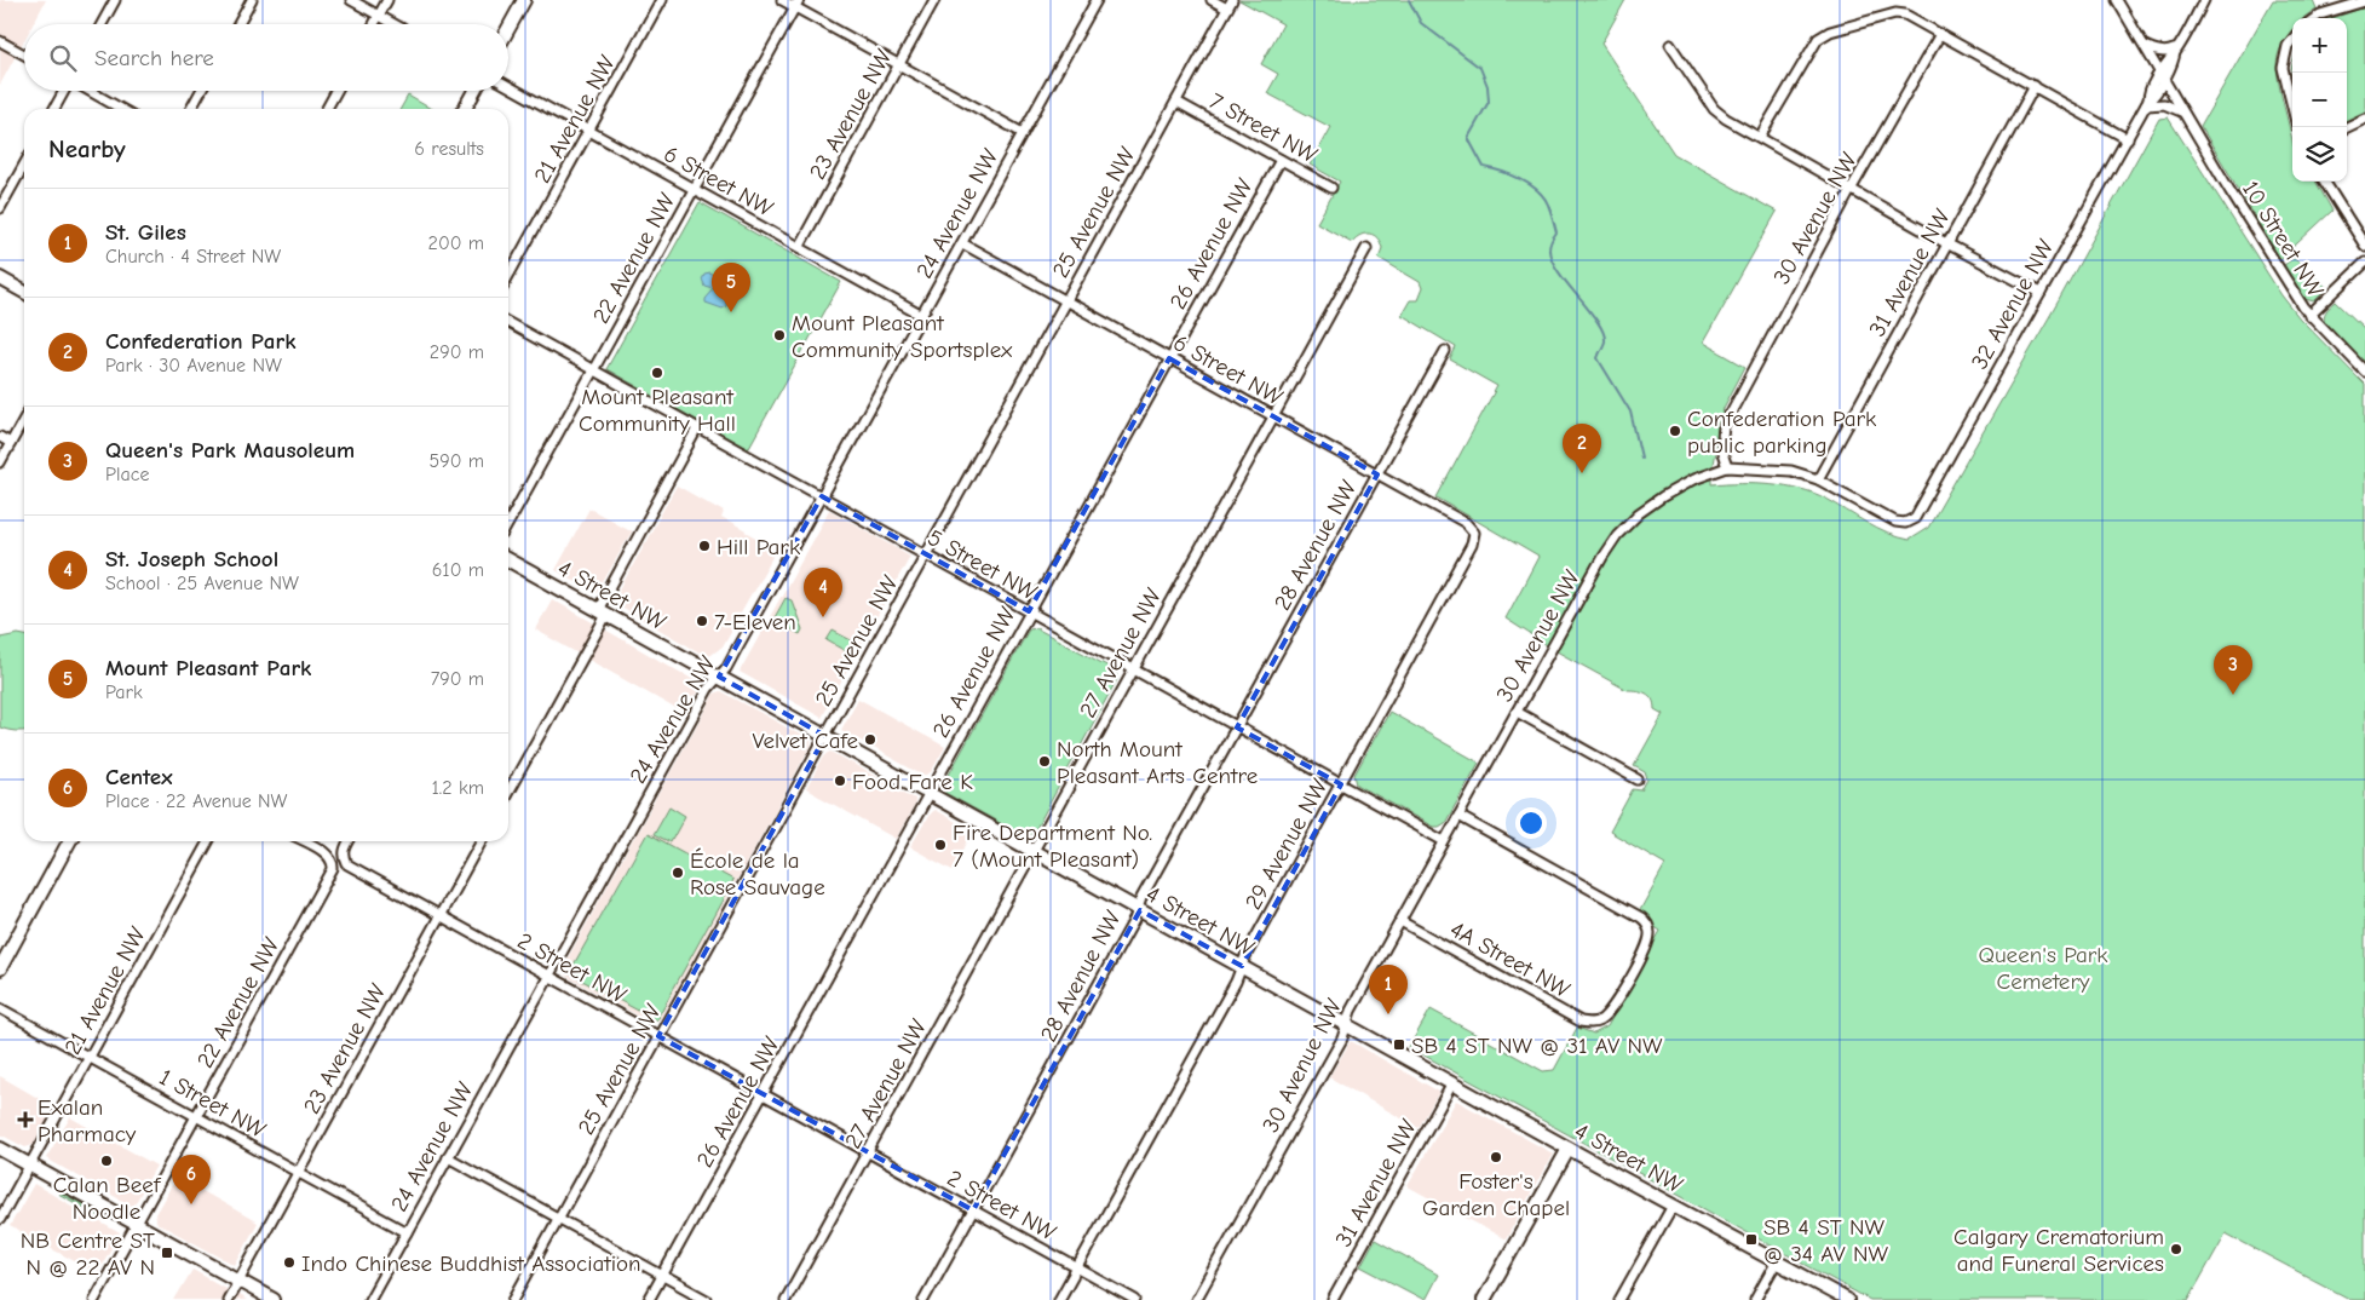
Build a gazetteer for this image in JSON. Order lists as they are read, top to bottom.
{
  "streets": {
    "main road": ["4 Street NW"],
    "street": [
      "23 Avenue NW",
      "21 Avenue NW",
      "7 Street NW",
      "6 Street NW",
      "25 Avenue NW",
      "24 Avenue NW",
      "30 Avenue NW",
      "10 Street NW",
      "26 Avenue NW",
      "22 Avenue NW",
      "31 Avenue NW",
      "32 Avenue NW",
      "28 Avenue NW",
      "5 Street NW",
      "27 Avenue NW",
      "29 Avenue NW",
      "4A Street NW",
      "2 Street NW",
      "1 Street NW"
    ]
  },
  "crossings": [
    ["23 Avenue NW", "6 Street NW"],
    ["23 Avenue NW", "2 Street NW"],
    ["23 Avenue NW", "1 Street NW"],
    ["21 Avenue NW", "6 Street NW"],
    ["21 Avenue NW", "1 Street NW"],
    ["7 Street NW", "25 Avenue NW"],
    ["7 Street NW", "26 Avenue NW"],
    ["6 Street NW", "25 Avenue NW"],
    ["6 Street NW", "24 Avenue NW"],
    ["6 Street NW", "26 Avenue NW"],
    ["6 Street NW", "22 Avenue NW"],
    ["6 Street NW", "28 Avenue NW"],
    ["6 Street NW", "27 Avenue NW"],
    ["6 Street NW", "29 Avenue NW"],
    ["25 Avenue NW", "5 Street NW"],
    ["25 Avenue NW", "4 Street NW"],
    ["25 Avenue NW", "2 Street NW"],
    ["24 Avenue NW", "5 Street NW"],
    ["24 Avenue NW", "4 Street NW"],
    ["24 Avenue NW", "2 Street NW"],
    ["24 Avenue NW", "1 Street NW"],
    ["30 Avenue NW", "5 Street NW"],
    ["30 Avenue NW", "4 Street NW"],
    ["30 Avenue NW", "4A Street NW"],
    ["10 Street NW", "32 Avenue NW"],
    ["26 Avenue NW", "5 Street NW"],
    ["26 Avenue NW", "4 Street NW"],
    ["26 Avenue NW", "2 Street NW"],
    ["22 Avenue NW", "5 Street NW"],
    ["22 Avenue NW", "1 Street NW"],
    ["31 Avenue NW", "32 Avenue NW"],
    ["31 Avenue NW", "4 Street NW"],
    ["28 Avenue NW", "5 Street NW"],
    ["28 Avenue NW", "4 Street NW"],
    ["28 Avenue NW", "2 Street NW"],
    ["5 Street NW", "27 Avenue NW"],
    ["5 Street NW", "29 Avenue NW"],
    ["4 Street NW", "27 Avenue NW"],
    ["4 Street NW", "29 Avenue NW"],
    ["27 Avenue NW", "2 Street NW"],
    ["29 Avenue NW", "2 Street NW"]
  ],
  "parks": ["Queen's Park Cemetery"],
  "places": {
    "other": [
      "Mount Pleasant Community Sportsplex",
      "Mount Pleasant Community Hall",
      "Confederation Park public parking",
      "Hill Park",
      "7-Eleven",
      "Velvet Cafe",
      "North Mount Pleasant Arts Centre",
      "Food Fare K",
      "Fire Department No. 7 (Mount Pleasant)",
      "École de la Rose Sauvage",
      "Foster's Garden Chapel",
      "Calan Beef Noodle",
      "Calgary Crematorium and Funeral Services",
      "Indo Chinese Buddhist Association"
    ],
    "transit": ["SB 4 ST NW @ 31 AV NW", "SB 4 ST NW @ 34 AV NW", "NB Centre ST N @ 22 AV N"],
    "health": ["Exalan Pharmacy"]
  },
  "page": {
    "map_buttons": ["+", "−"],
    "search": "Search here",
    "heading": ["Nearby", "6 results"],
    "list": [
      {
        "mark": "1",
        "name": "St. Giles",
        "note": "Church · 4 Street NW",
        "value": "200 m"
      },
      {
        "mark": "2",
        "name": "Confederation Park",
        "note": "Park · 30 Avenue NW",
        "value": "290 m"
      },
      {
        "mark": "3",
        "name": "Queen's Park Mausoleum",
        "note": "Place",
        "value": "590 m"
      },
      {
        "mark": "4",
        "name": "St. Joseph School",
        "note": "School · 25 Avenue NW",
        "value": "610 m"
      },
      {
        "mark": "5",
        "name": "Mount Pleasant Park",
        "note": "Park",
        "value": "790 m"
      },
      {
        "mark": "6",
        "name": "Centex",
        "note": "Place · 22 Avenue NW",
        "value": "1.2 km"
      }
    ],
    "pins": [
      "5",
      "2",
      "4",
      "3",
      "1",
      "6"
    ]
  }
}
